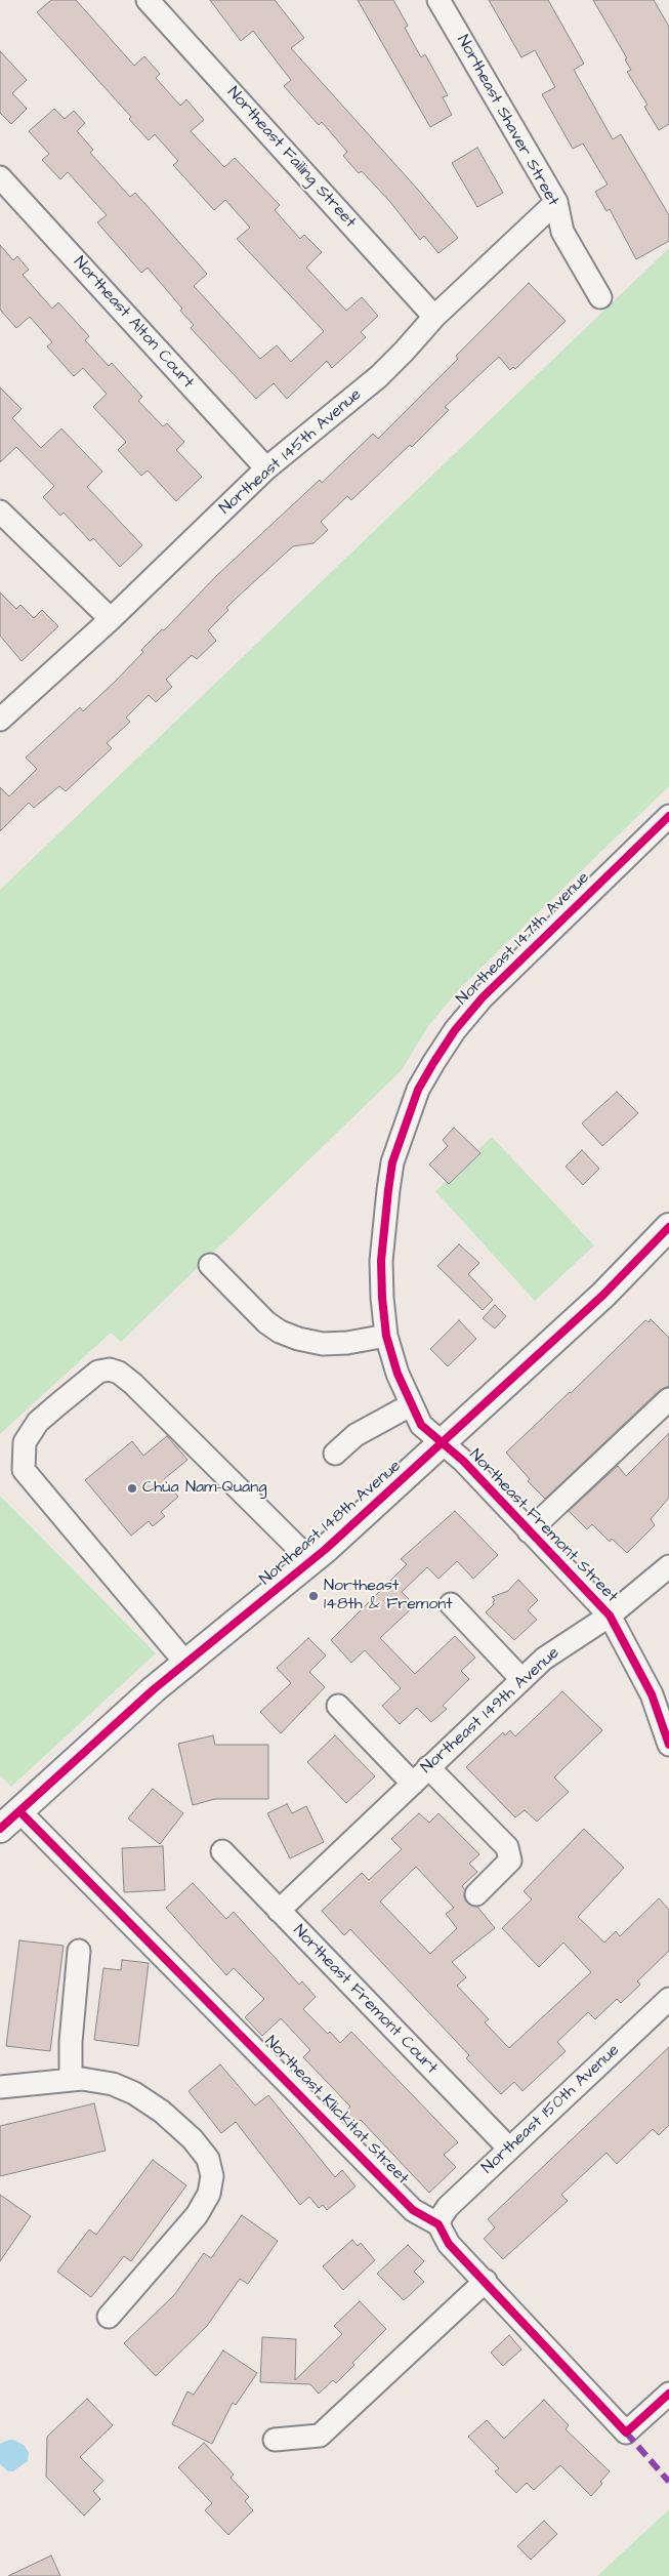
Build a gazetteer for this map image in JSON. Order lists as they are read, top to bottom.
{
  "streets": {
    "main road": ["Northeast 148th Avenue"],
    "street": [
      "Northeast Shaver Street",
      "Northeast Failing Street",
      "Northeast Alton Court",
      "Northeast 145th Avenue",
      "Northeast 147th Avenue",
      "Northeast Fremont Street",
      "Northeast 149th Avenue",
      "Northeast Fremont Court",
      "Northeast 150th Avenue",
      "Northeast Klickitat Street"
    ]
  },
  "crossings": [
    ["Northeast Shaver Street", "Northeast 145th Avenue"],
    ["Northeast Failing Street", "Northeast 145th Avenue"],
    ["Northeast Alton Court", "Northeast 145th Avenue"],
    ["Northeast 147th Avenue", "Northeast 148th Avenue"],
    ["Northeast 147th Avenue", "Northeast Fremont Street"],
    ["Northeast 148th Avenue", "Northeast Fremont Street"],
    ["Northeast 148th Avenue", "Northeast Klickitat Street"],
    ["Northeast Fremont Street", "Northeast 149th Avenue"],
    ["Northeast 149th Avenue", "Northeast Fremont Court"],
    ["Northeast Fremont Court", "Northeast 150th Avenue"],
    ["Northeast 150th Avenue", "Northeast Klickitat Street"]
  ],
  "places": ["Chùa Nam-Quang", "Northeast 148th & Fremont"]
}
